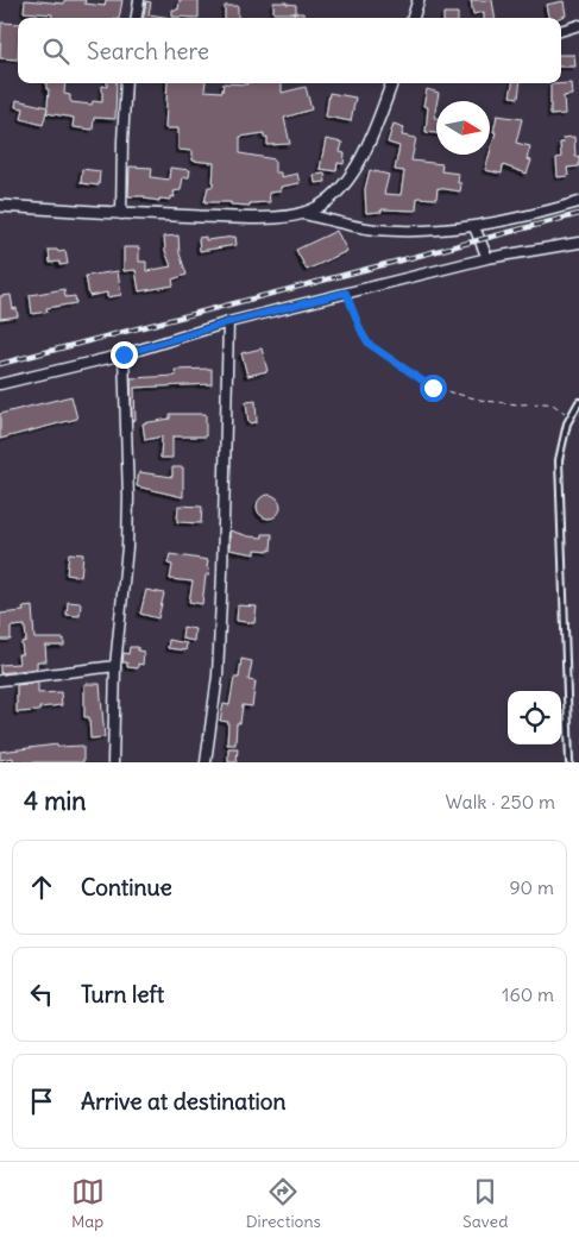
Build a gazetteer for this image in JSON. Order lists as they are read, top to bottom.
{
  "north": "right",
  "page": {
    "search": "Search here",
    "heading": ["4 min", "Walk · 250 m"],
    "list": [
      ["Continue", "90 m"],
      ["Turn left", "160 m"],
      "Arrive at destination"
    ],
    "nav": ["Map", "Directions", "Saved"]
  }
}
